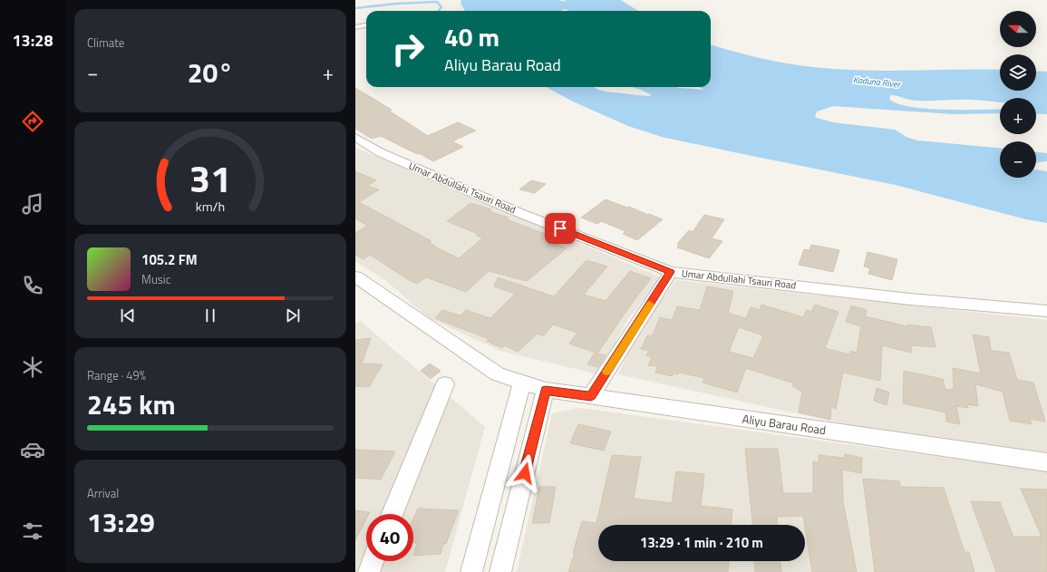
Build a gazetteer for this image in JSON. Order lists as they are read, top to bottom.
{
  "streets": {
    "street": ["Umar Abdullahi Tsauri Road", "Aliyu Barau Road"]
  },
  "water": ["Kaduna River"],
  "north": "left",
  "page": {
    "tabs": "13:28",
    "tile": [
      "Climate",
      ["Range · 49%", "245 km"],
      ["Arrival", "13:29"]
    ],
    "map_buttons": ["+", "−"],
    "turn": ["40 m", "Aliyu Barau Road"],
    "heat": ["−", "20°", "+"],
    "song": ["105.2 FM", "Music"],
    "limit": "40",
    "trip": "13:29 · 1 min · 210 m",
    "gauge": ["31", "km/h"]
  }
}
